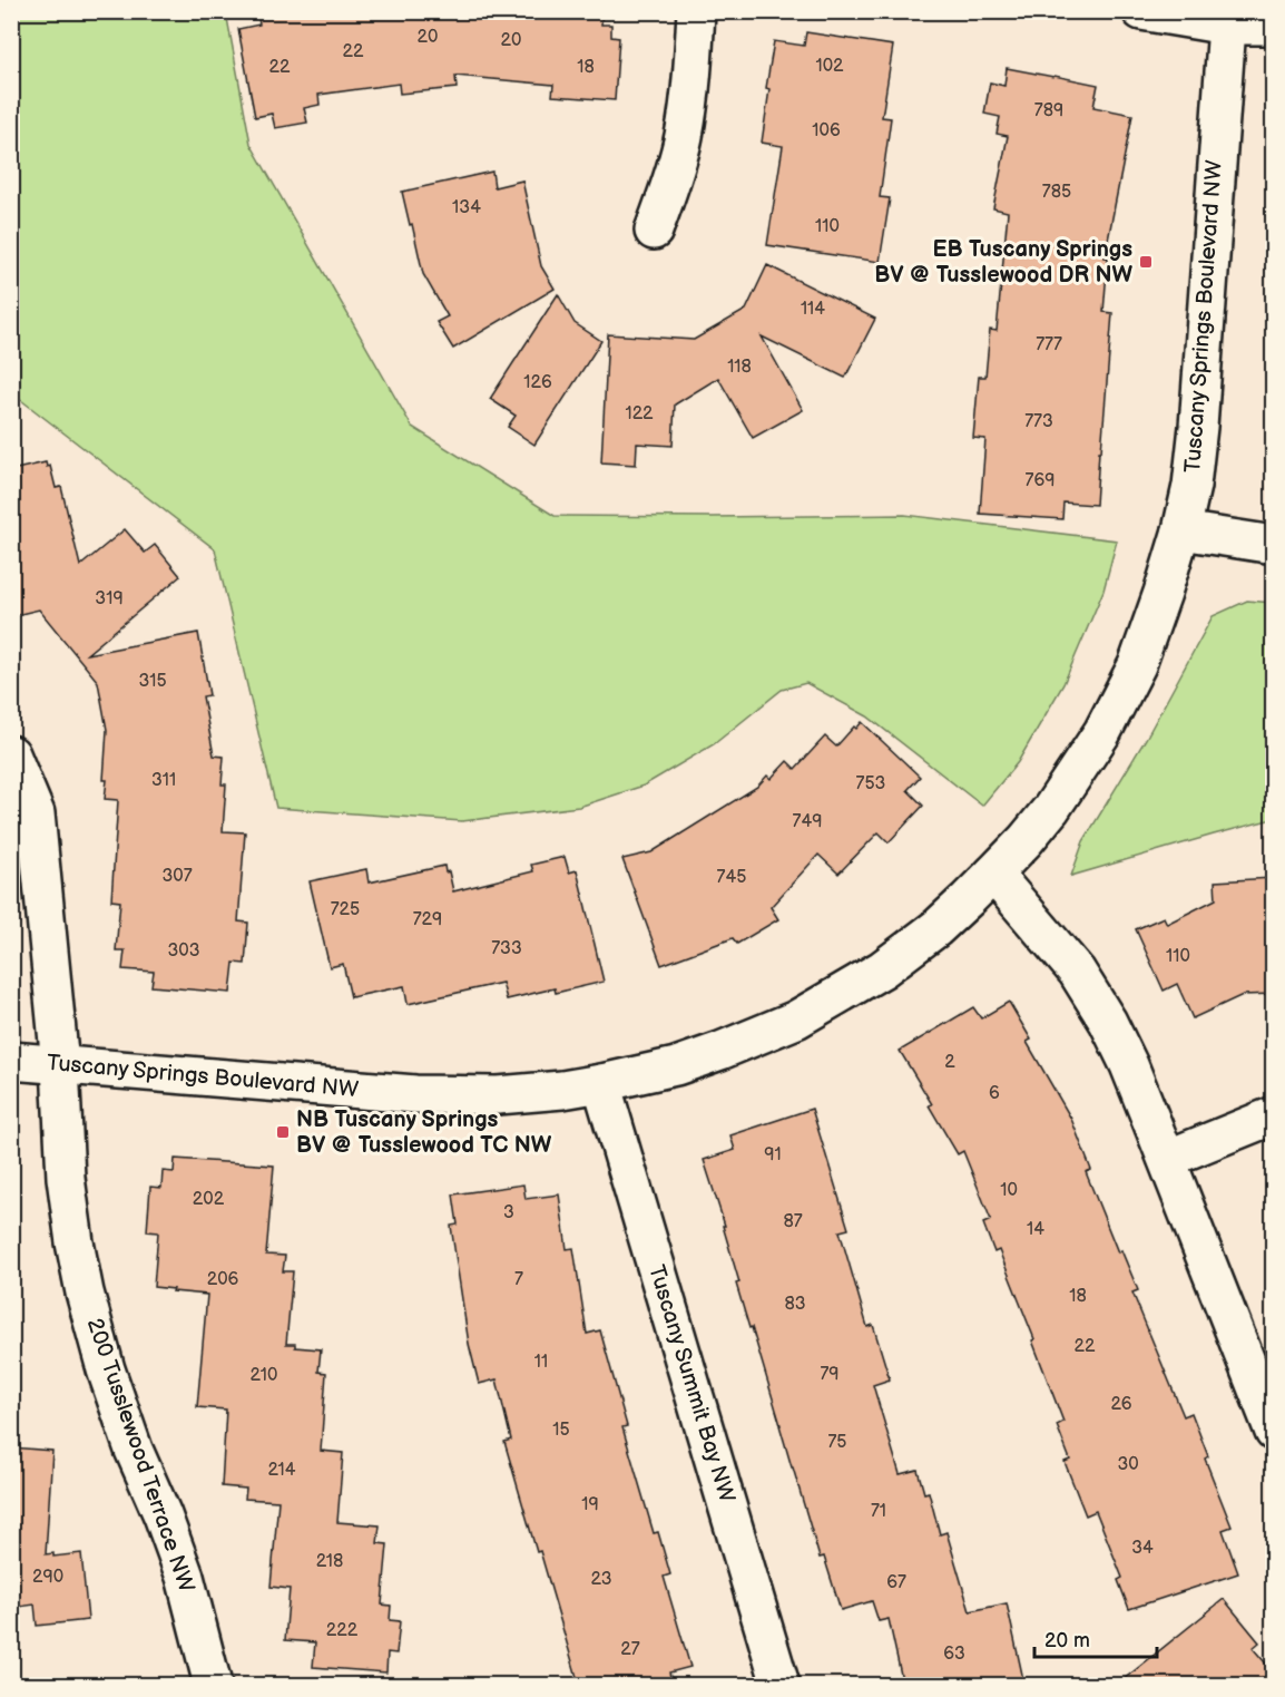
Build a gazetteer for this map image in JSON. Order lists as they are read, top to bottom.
{
  "streets": {
    "street": ["Tuscany Springs Boulevard NW", "Tuscany Summit Bay NW", "200 Tusslewood Terrace NW"]
  },
  "crossings": [
    ["Tuscany Springs Boulevard NW", "Tuscany Summit Bay NW"],
    ["Tuscany Springs Boulevard NW", "200 Tusslewood Terrace NW"]
  ],
  "places": {
    "transit": ["EB Tuscany Springs BV @ Tusslewood DR NW", "NB Tuscany Springs BV @ Tusslewood TC NW"]
  },
  "house_numbers": [
    "20",
    "20",
    "22",
    "102",
    "22",
    "18",
    "789",
    "106",
    "785",
    "134",
    "110",
    "114",
    "777",
    "118",
    "126",
    "122",
    "773",
    "769",
    "319",
    "315",
    "311",
    "753",
    "749",
    "307",
    "745",
    "725",
    "729",
    "733",
    "303",
    "110",
    "2",
    "6",
    "91",
    "10",
    "202",
    "3",
    "87",
    "14",
    "206",
    "7",
    "18",
    "83",
    "22",
    "11",
    "79",
    "210",
    "26",
    "15",
    "75",
    "30",
    "214",
    "19",
    "71",
    "34",
    "218",
    "290",
    "23",
    "67",
    "222",
    "27",
    "63"
  ],
  "scale_bar": "20 m"
}
